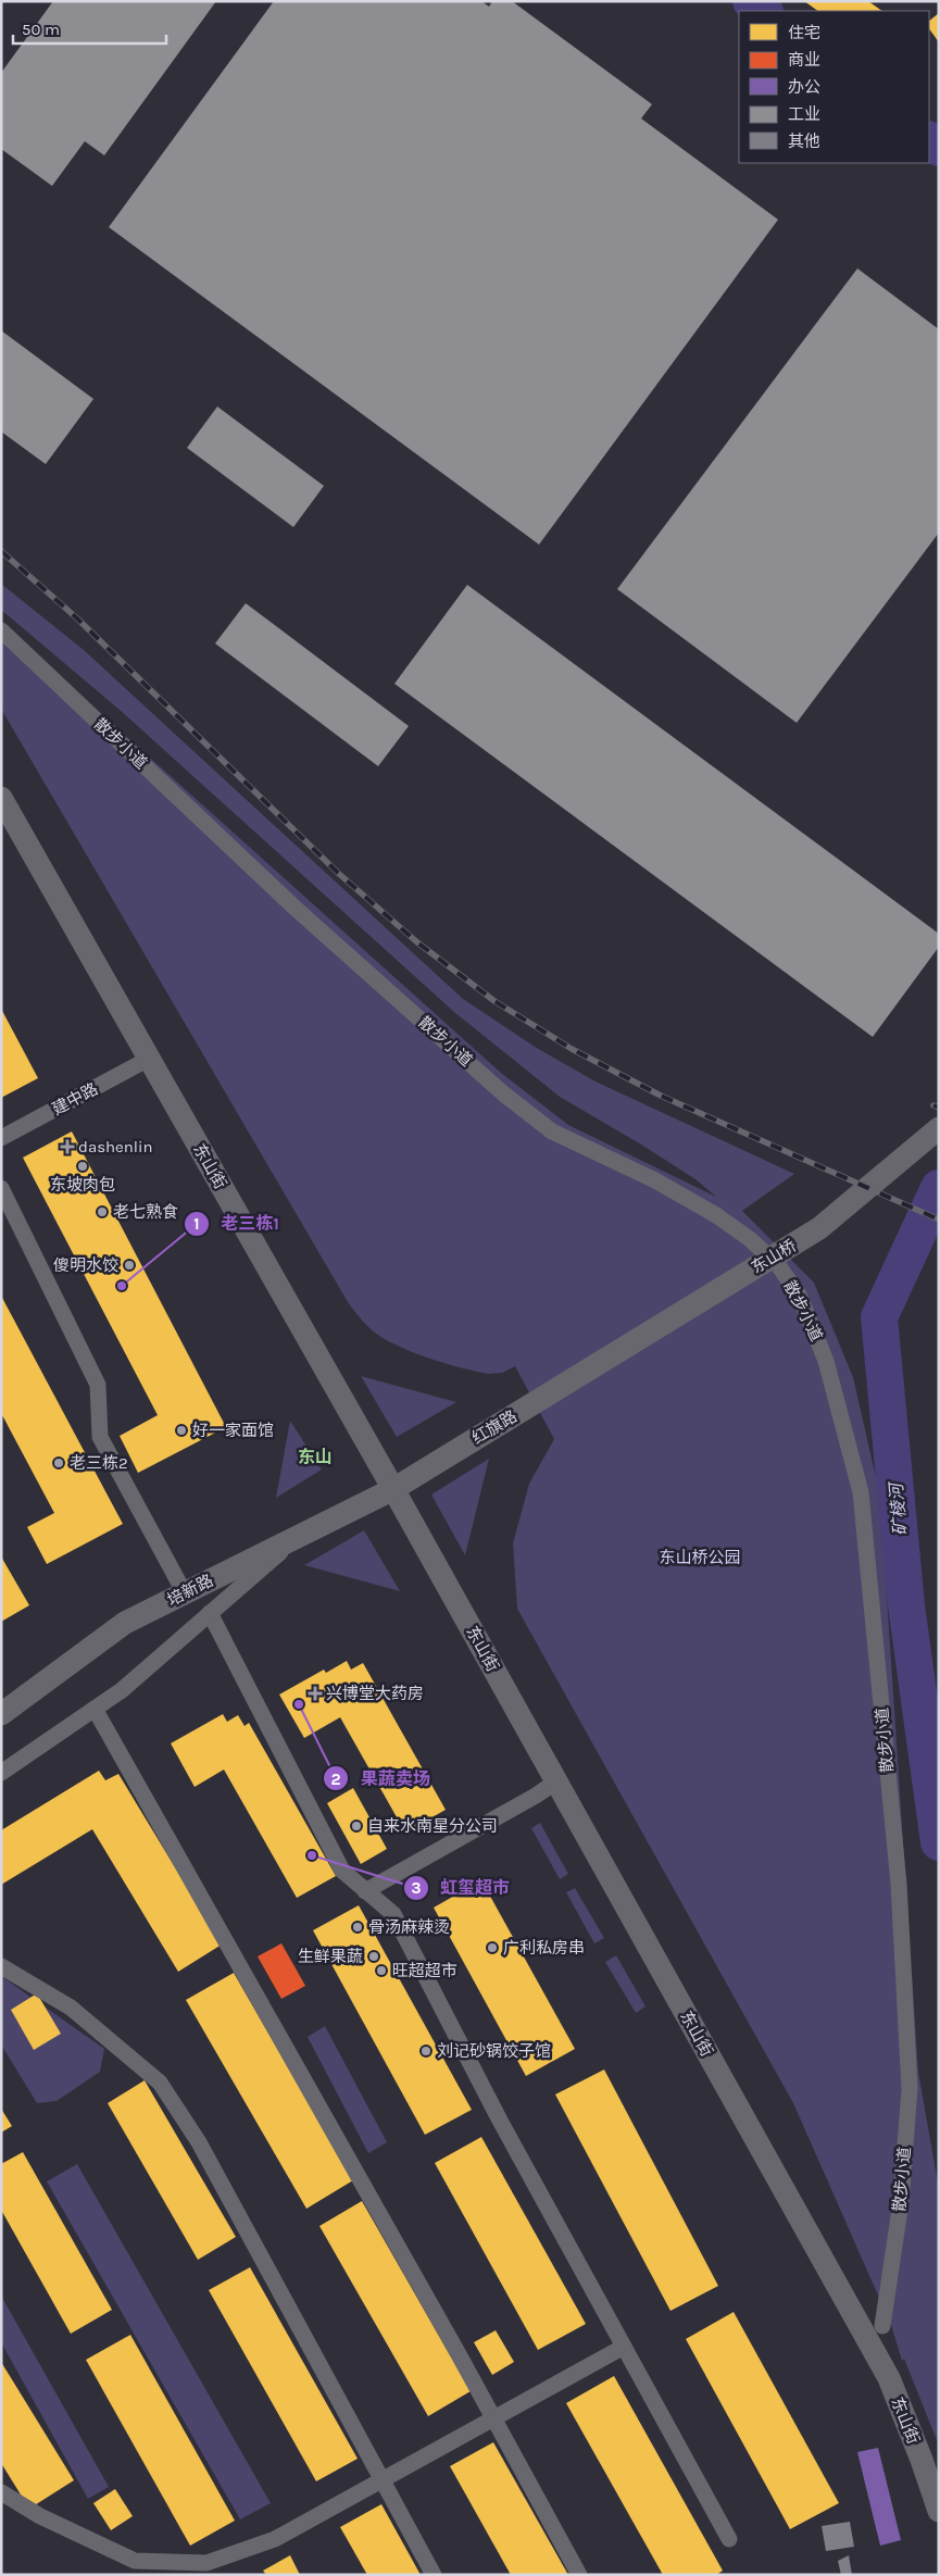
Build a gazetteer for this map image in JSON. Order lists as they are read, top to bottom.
{
  "streets": {
    "main road": [
      "东山街",
      "东山桥",
      "红旗路",
      "培新路"
    ],
    "street": ["散步小道", "建中路"]
  },
  "crossings": [
    ["建中路", "东山街"],
    ["东山街", "红旗路"],
    ["东山街", "培新路"],
    ["东山桥", "红旗路"],
    ["红旗路", "培新路"]
  ],
  "districts": ["东山"],
  "water": ["矿棱河"],
  "parks": ["东山桥公园"],
  "places": {
    "health": ["dashenlin", "兴博堂大药房"],
    "other": [
      "东坡肉包",
      "老七熟食",
      "傻明水饺",
      "老三栋1",
      "好一家面馆",
      "老三栋2",
      "果蔬卖场",
      "自来水南星分公司",
      "虹玺超市",
      "骨汤麻辣烫",
      "广利私房串",
      "生鲜果蔬",
      "旺超超市",
      "刘记砂锅饺子馆"
    ]
  },
  "legend": [
    "住宅",
    "商业",
    "办公",
    "工业",
    "其他"
  ],
  "scale_bar": "50 m"
}
